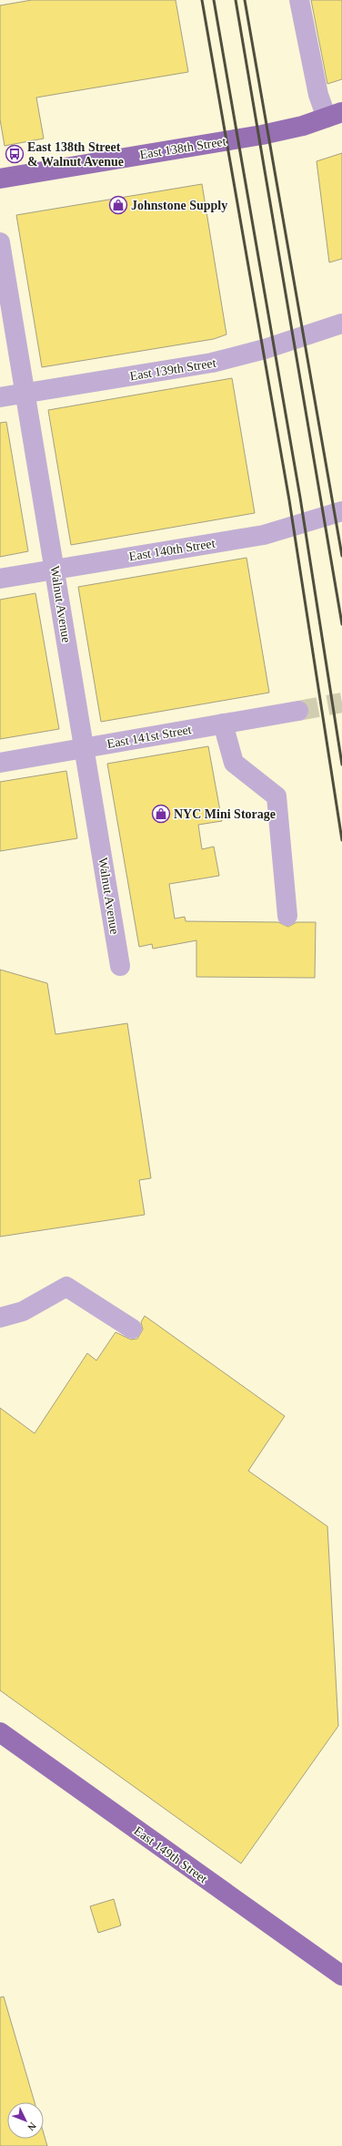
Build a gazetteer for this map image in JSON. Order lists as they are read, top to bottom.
{
  "streets": {
    "main road": ["East 138th Street", "East 149th Street"],
    "street": [
      "East 139th Street",
      "East 140th Street",
      "Walnut Avenue",
      "East 141st Street"
    ]
  },
  "crossings": [
    ["East 139th Street", "Walnut Avenue"],
    ["East 140th Street", "Walnut Avenue"],
    ["Walnut Avenue", "East 141st Street"]
  ],
  "places": {
    "bus stop": ["East 138th Street & Walnut Avenue"],
    "shop": ["Johnstone Supply", "NYC Mini Storage"]
  },
  "north": "bottom right"
}
